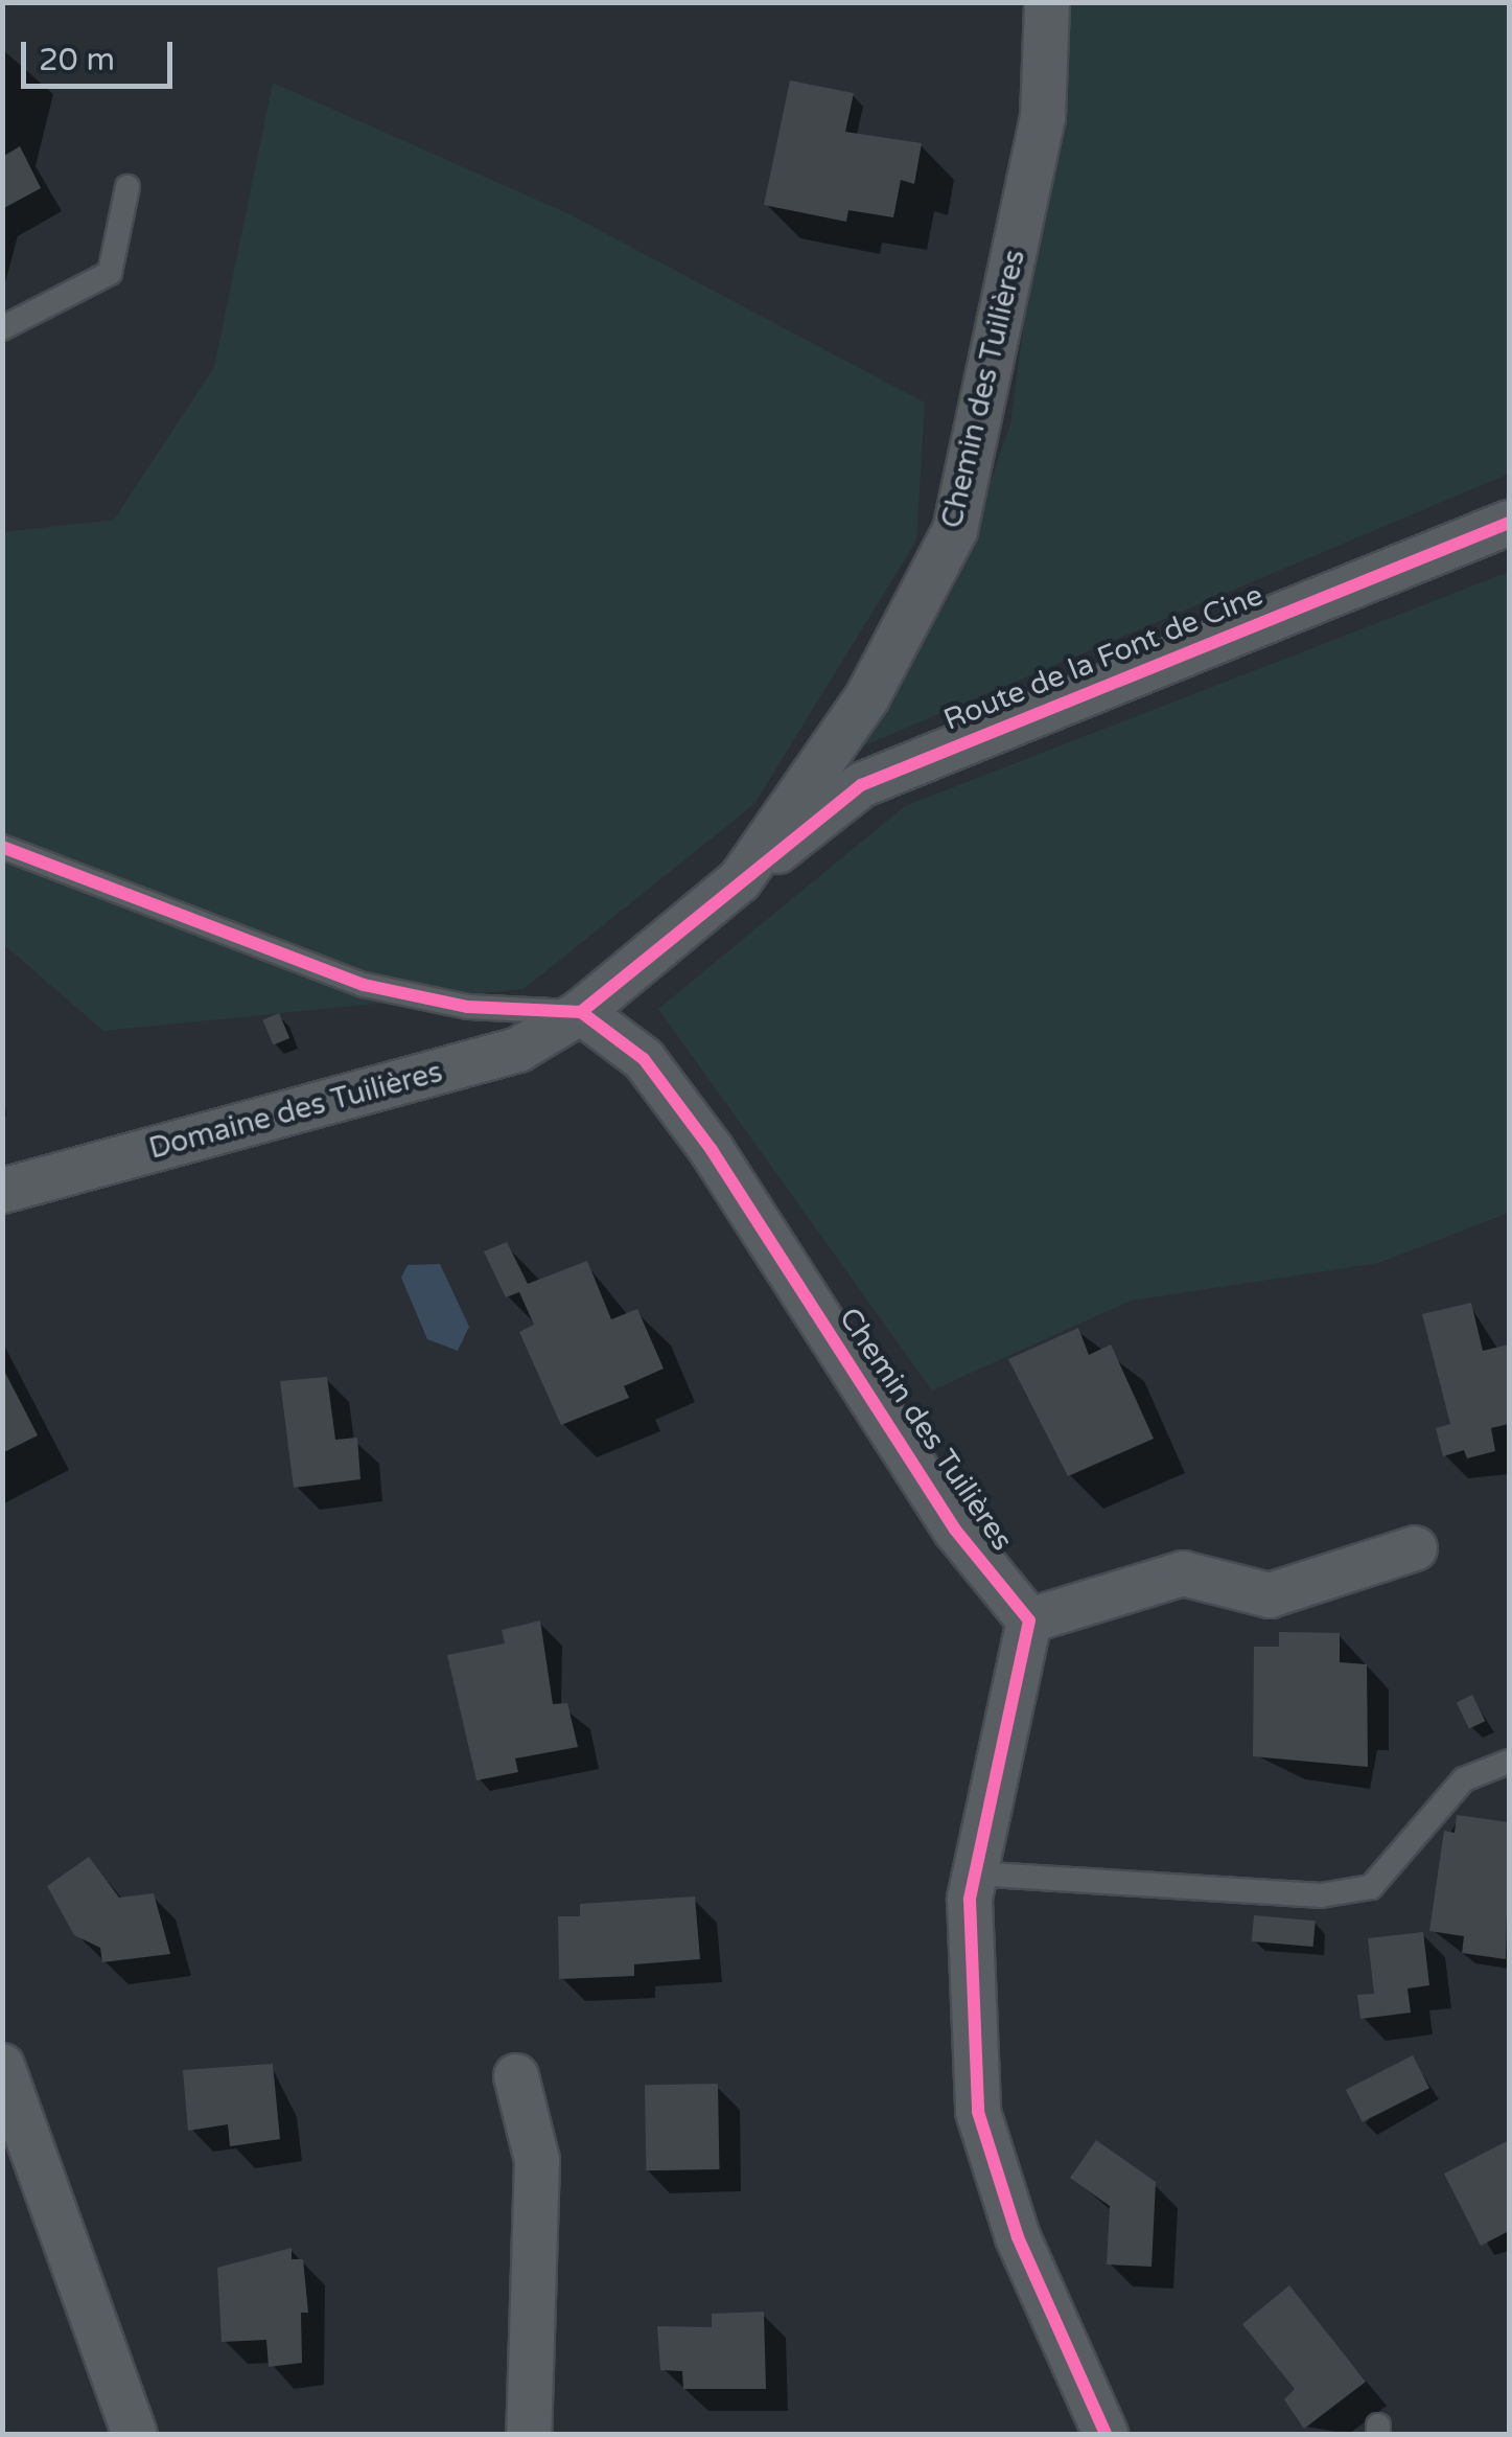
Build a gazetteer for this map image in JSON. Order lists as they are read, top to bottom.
{
  "streets": {
    "street": ["Chemin des Tuilières", "Route de la Font de Cine", "Domaine des Tuilières"]
  },
  "crossings": [
    ["Chemin des Tuilières", "Route de la Font de Cine"],
    ["Chemin des Tuilières", "Domaine des Tuilières"]
  ],
  "scale_bar": "20 m"
}
